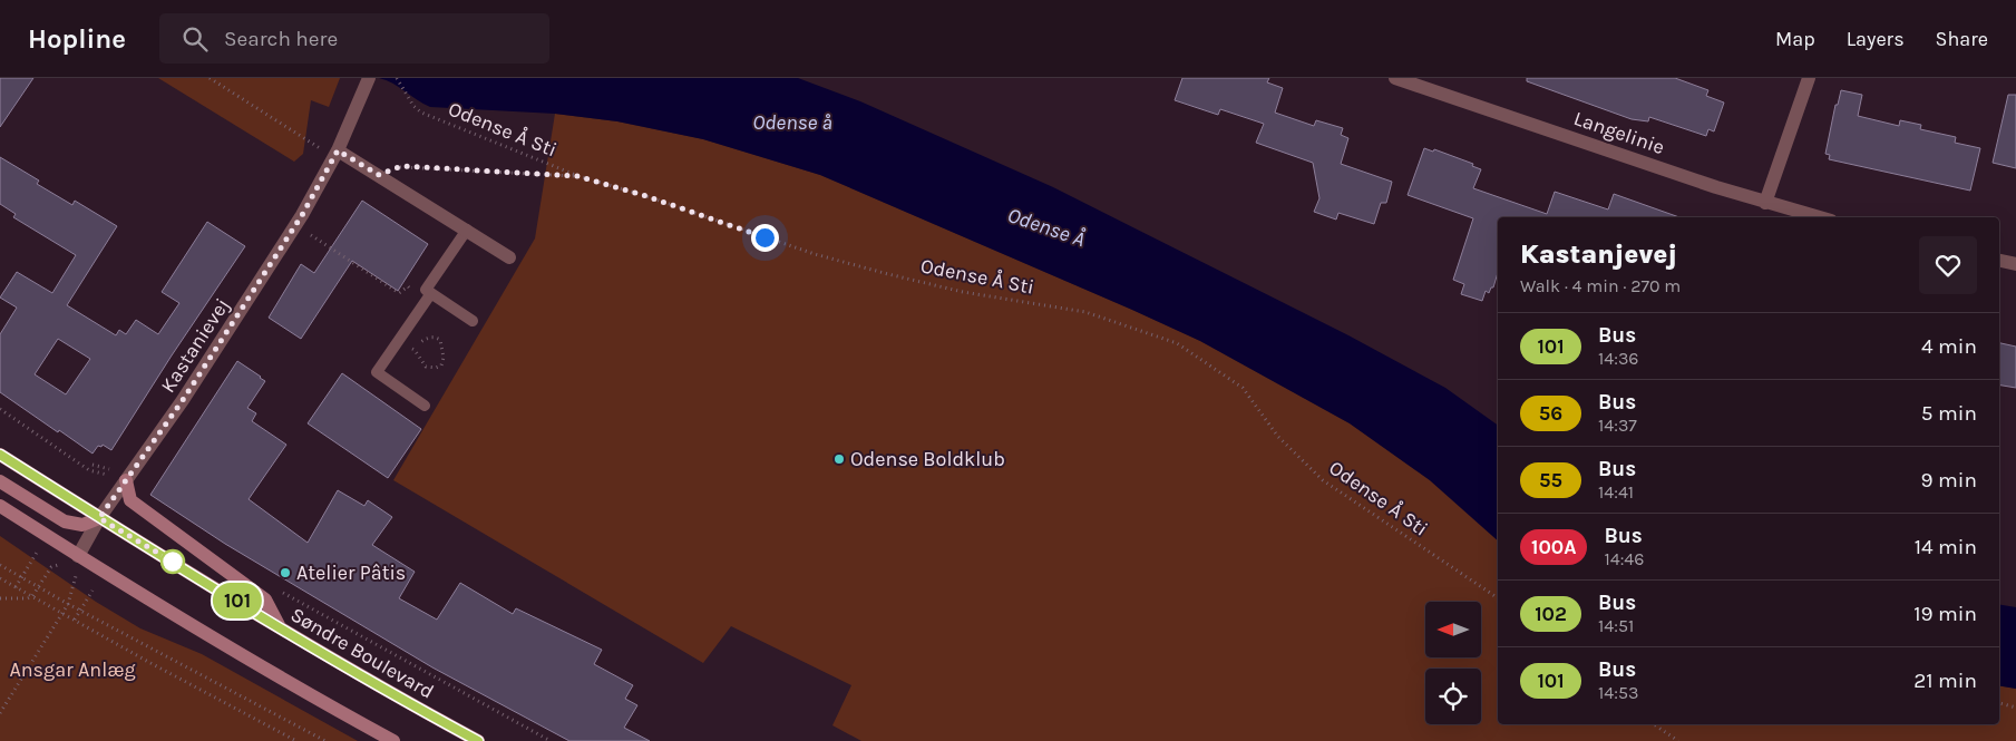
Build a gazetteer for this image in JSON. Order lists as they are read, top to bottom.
{
  "streets": {
    "street": ["Langelinie", "Kastanievej", "Søndre Boulevard"],
    "path": ["Odense Å Sti"]
  },
  "crossings": [
    ["Kastanievej", "Søndre Boulevard"]
  ],
  "water": ["Odense å", "Odense Å"],
  "parks": ["Ansgar Anlæg"],
  "places": ["Odense Boldklub", "Atelier Pâtis"],
  "lines": ["bus line 101"],
  "north": "left",
  "page": {
    "header": "Hopline",
    "search": "Search here",
    "nav": ["Map", "Layers", "Share"],
    "on_map": "101",
    "heading": ["Kastanjevej", "Walk · 4 min · 270 m"],
    "list": [
      {
        "mark": "101",
        "name": "Bus",
        "note": "14:36",
        "value": "4 min"
      },
      {
        "mark": "56",
        "name": "Bus",
        "note": "14:37",
        "value": "5 min"
      },
      {
        "mark": "55",
        "name": "Bus",
        "note": "14:41",
        "value": "9 min"
      },
      {
        "mark": "100A",
        "name": "Bus",
        "note": "14:46",
        "value": "14 min"
      },
      {
        "mark": "102",
        "name": "Bus",
        "note": "14:51",
        "value": "19 min"
      },
      {
        "mark": "101",
        "name": "Bus",
        "note": "14:53",
        "value": "21 min"
      }
    ]
  }
}
